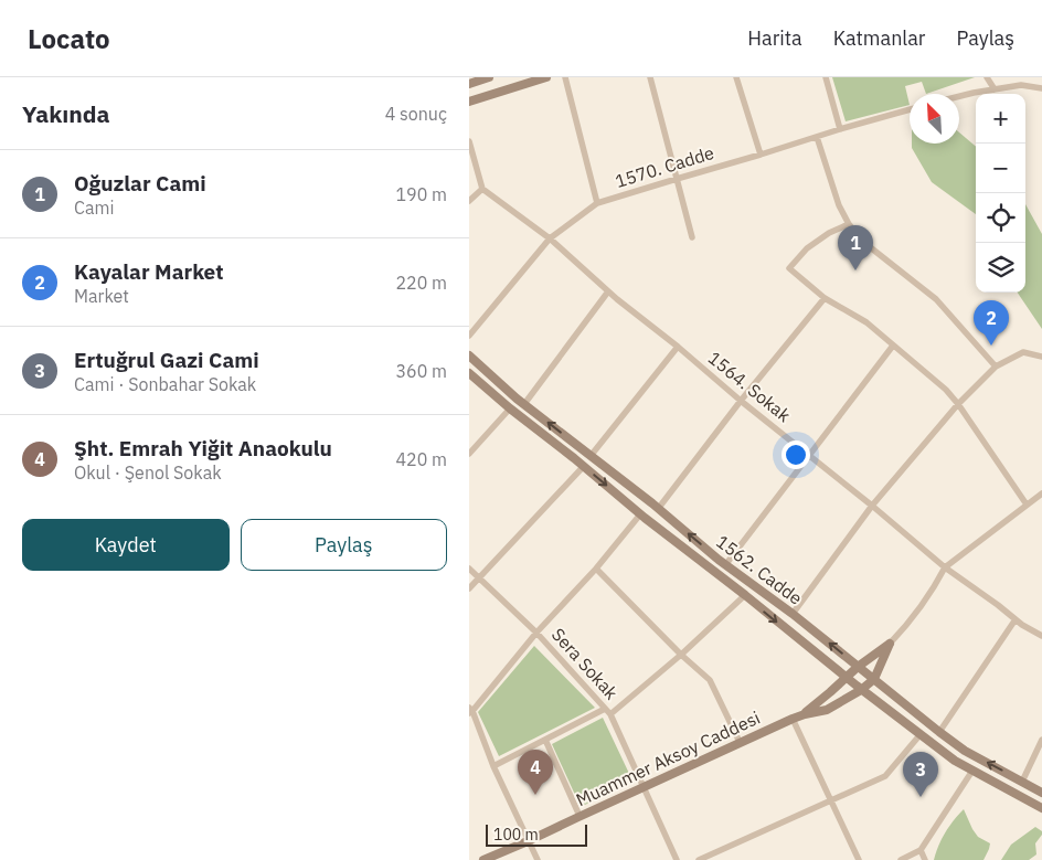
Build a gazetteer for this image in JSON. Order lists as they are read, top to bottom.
{
  "streets": {
    "main road": ["1562. Cadde", "Muammer Aksoy Caddesi"],
    "street": ["1570. Cadde", "1564. Sokak", "Sera Sokak"]
  },
  "crossings": [
    ["1570. Cadde", "1564. Sokak"],
    ["1562. Cadde", "Muammer Aksoy Caddesi"],
    ["Sera Sokak", "Muammer Aksoy Caddesi"]
  ],
  "scale_bar": "100 m",
  "north": "top left",
  "page": {
    "header": "Locato",
    "nav": ["Harita", "Katmanlar", "Paylaş"],
    "heading": ["Yakında", "4 sonuç"],
    "map_buttons": ["+", "−"],
    "list": [
      {
        "mark": "1",
        "name": "Oğuzlar Cami",
        "note": "Cami",
        "value": "190 m"
      },
      {
        "mark": "2",
        "name": "Kayalar Market",
        "note": "Market",
        "value": "220 m"
      },
      {
        "mark": "3",
        "name": "Ertuğrul Gazi Cami",
        "note": "Cami · Sonbahar Sokak",
        "value": "360 m"
      },
      {
        "mark": "4",
        "name": "Şht. Emrah Yiğit Anaokulu",
        "note": "Okul · Şenol Sokak",
        "value": "420 m"
      }
    ],
    "pins": [
      "1",
      "2",
      "4",
      "3"
    ],
    "buttons": ["Kaydet", "Paylaş"],
    "scale": "100 m"
  }
}
